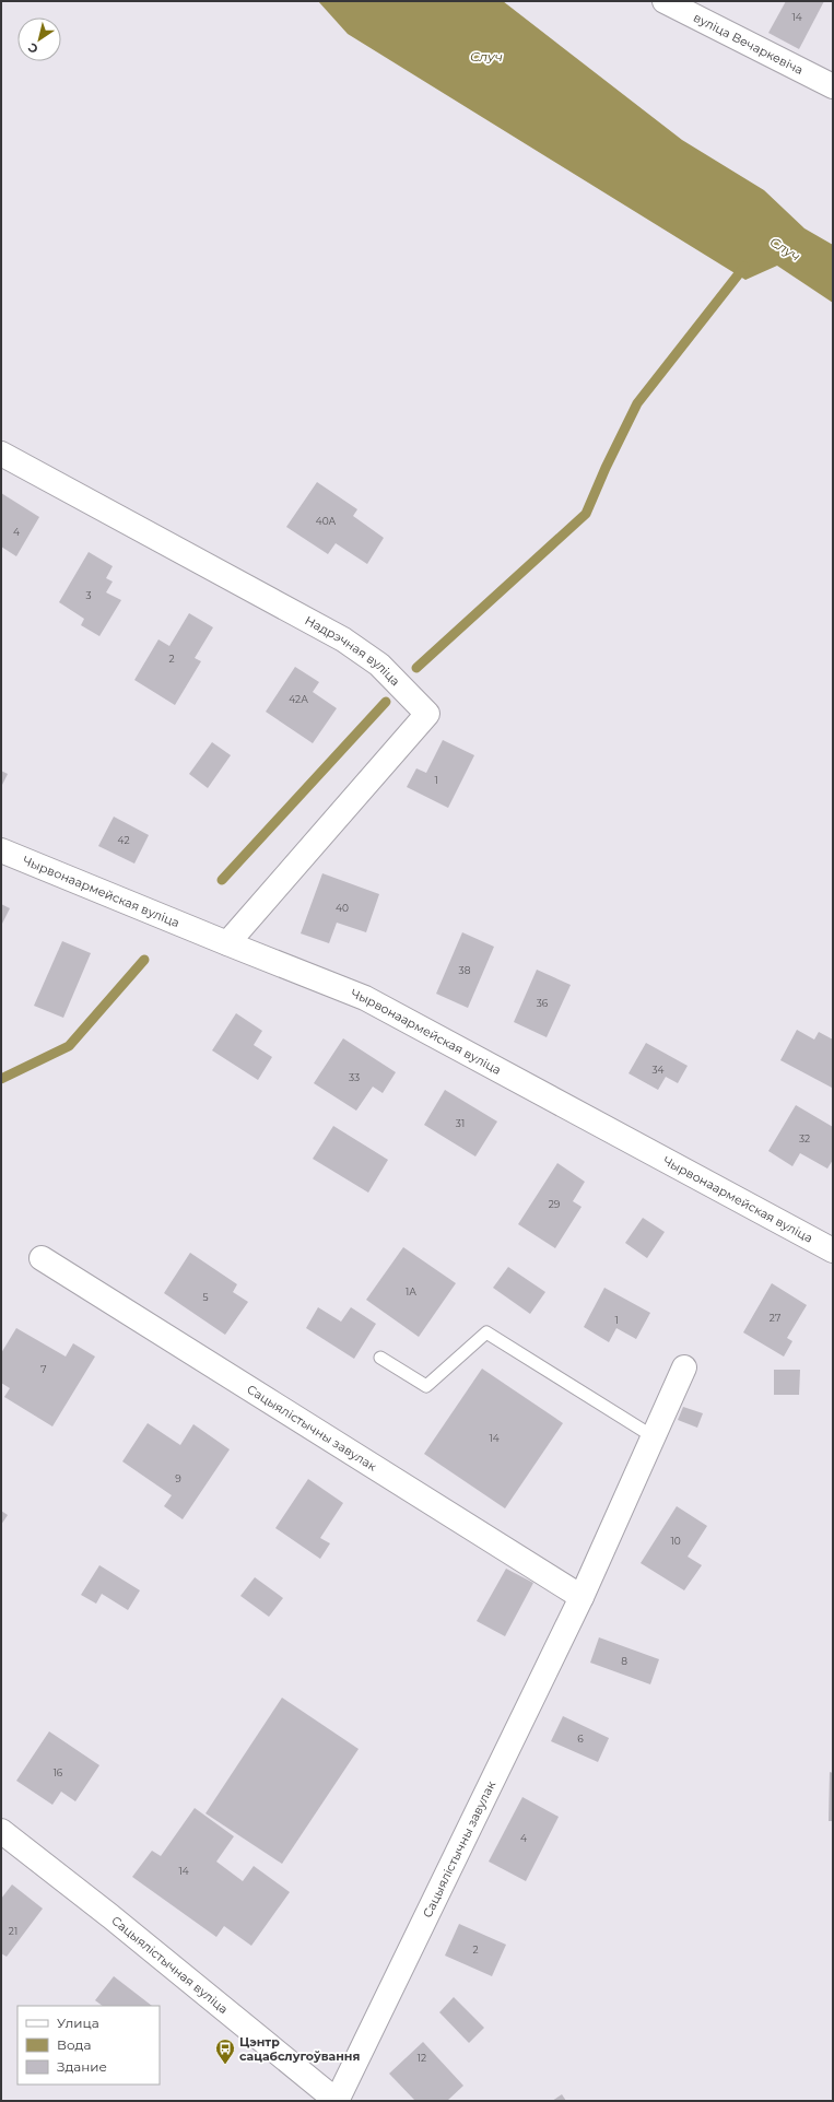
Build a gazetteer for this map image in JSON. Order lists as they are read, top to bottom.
{
  "streets": {
    "street": [
      "вуліца Вечаркевіча",
      "Надрэчная вуліца",
      "Чырвонаармейская вуліца",
      "Сацыялістычны завулак",
      "Сацыялістычная вуліца"
    ]
  },
  "crossings": [
    ["Надрэчная вуліца", "Чырвонаармейская вуліца"],
    ["Сацыялістычны завулак", "Сацыялістычная вуліца"]
  ],
  "water": ["Случ"],
  "places": {
    "bus stop": ["Цэнтр сацабслугоўвання"]
  },
  "house_numbers": [
    "14",
    "40А",
    "4",
    "3",
    "2",
    "42А",
    "1",
    "42",
    "40",
    "38",
    "36",
    "34",
    "33",
    "31",
    "32",
    "29",
    "1А",
    "5",
    "27",
    "1",
    "7",
    "14",
    "9",
    "10",
    "8",
    "6",
    "16",
    "4",
    "14",
    "21",
    "2",
    "12"
  ],
  "legend": ["Улица", "Вода", "Здание"],
  "north": "bottom left"
}
